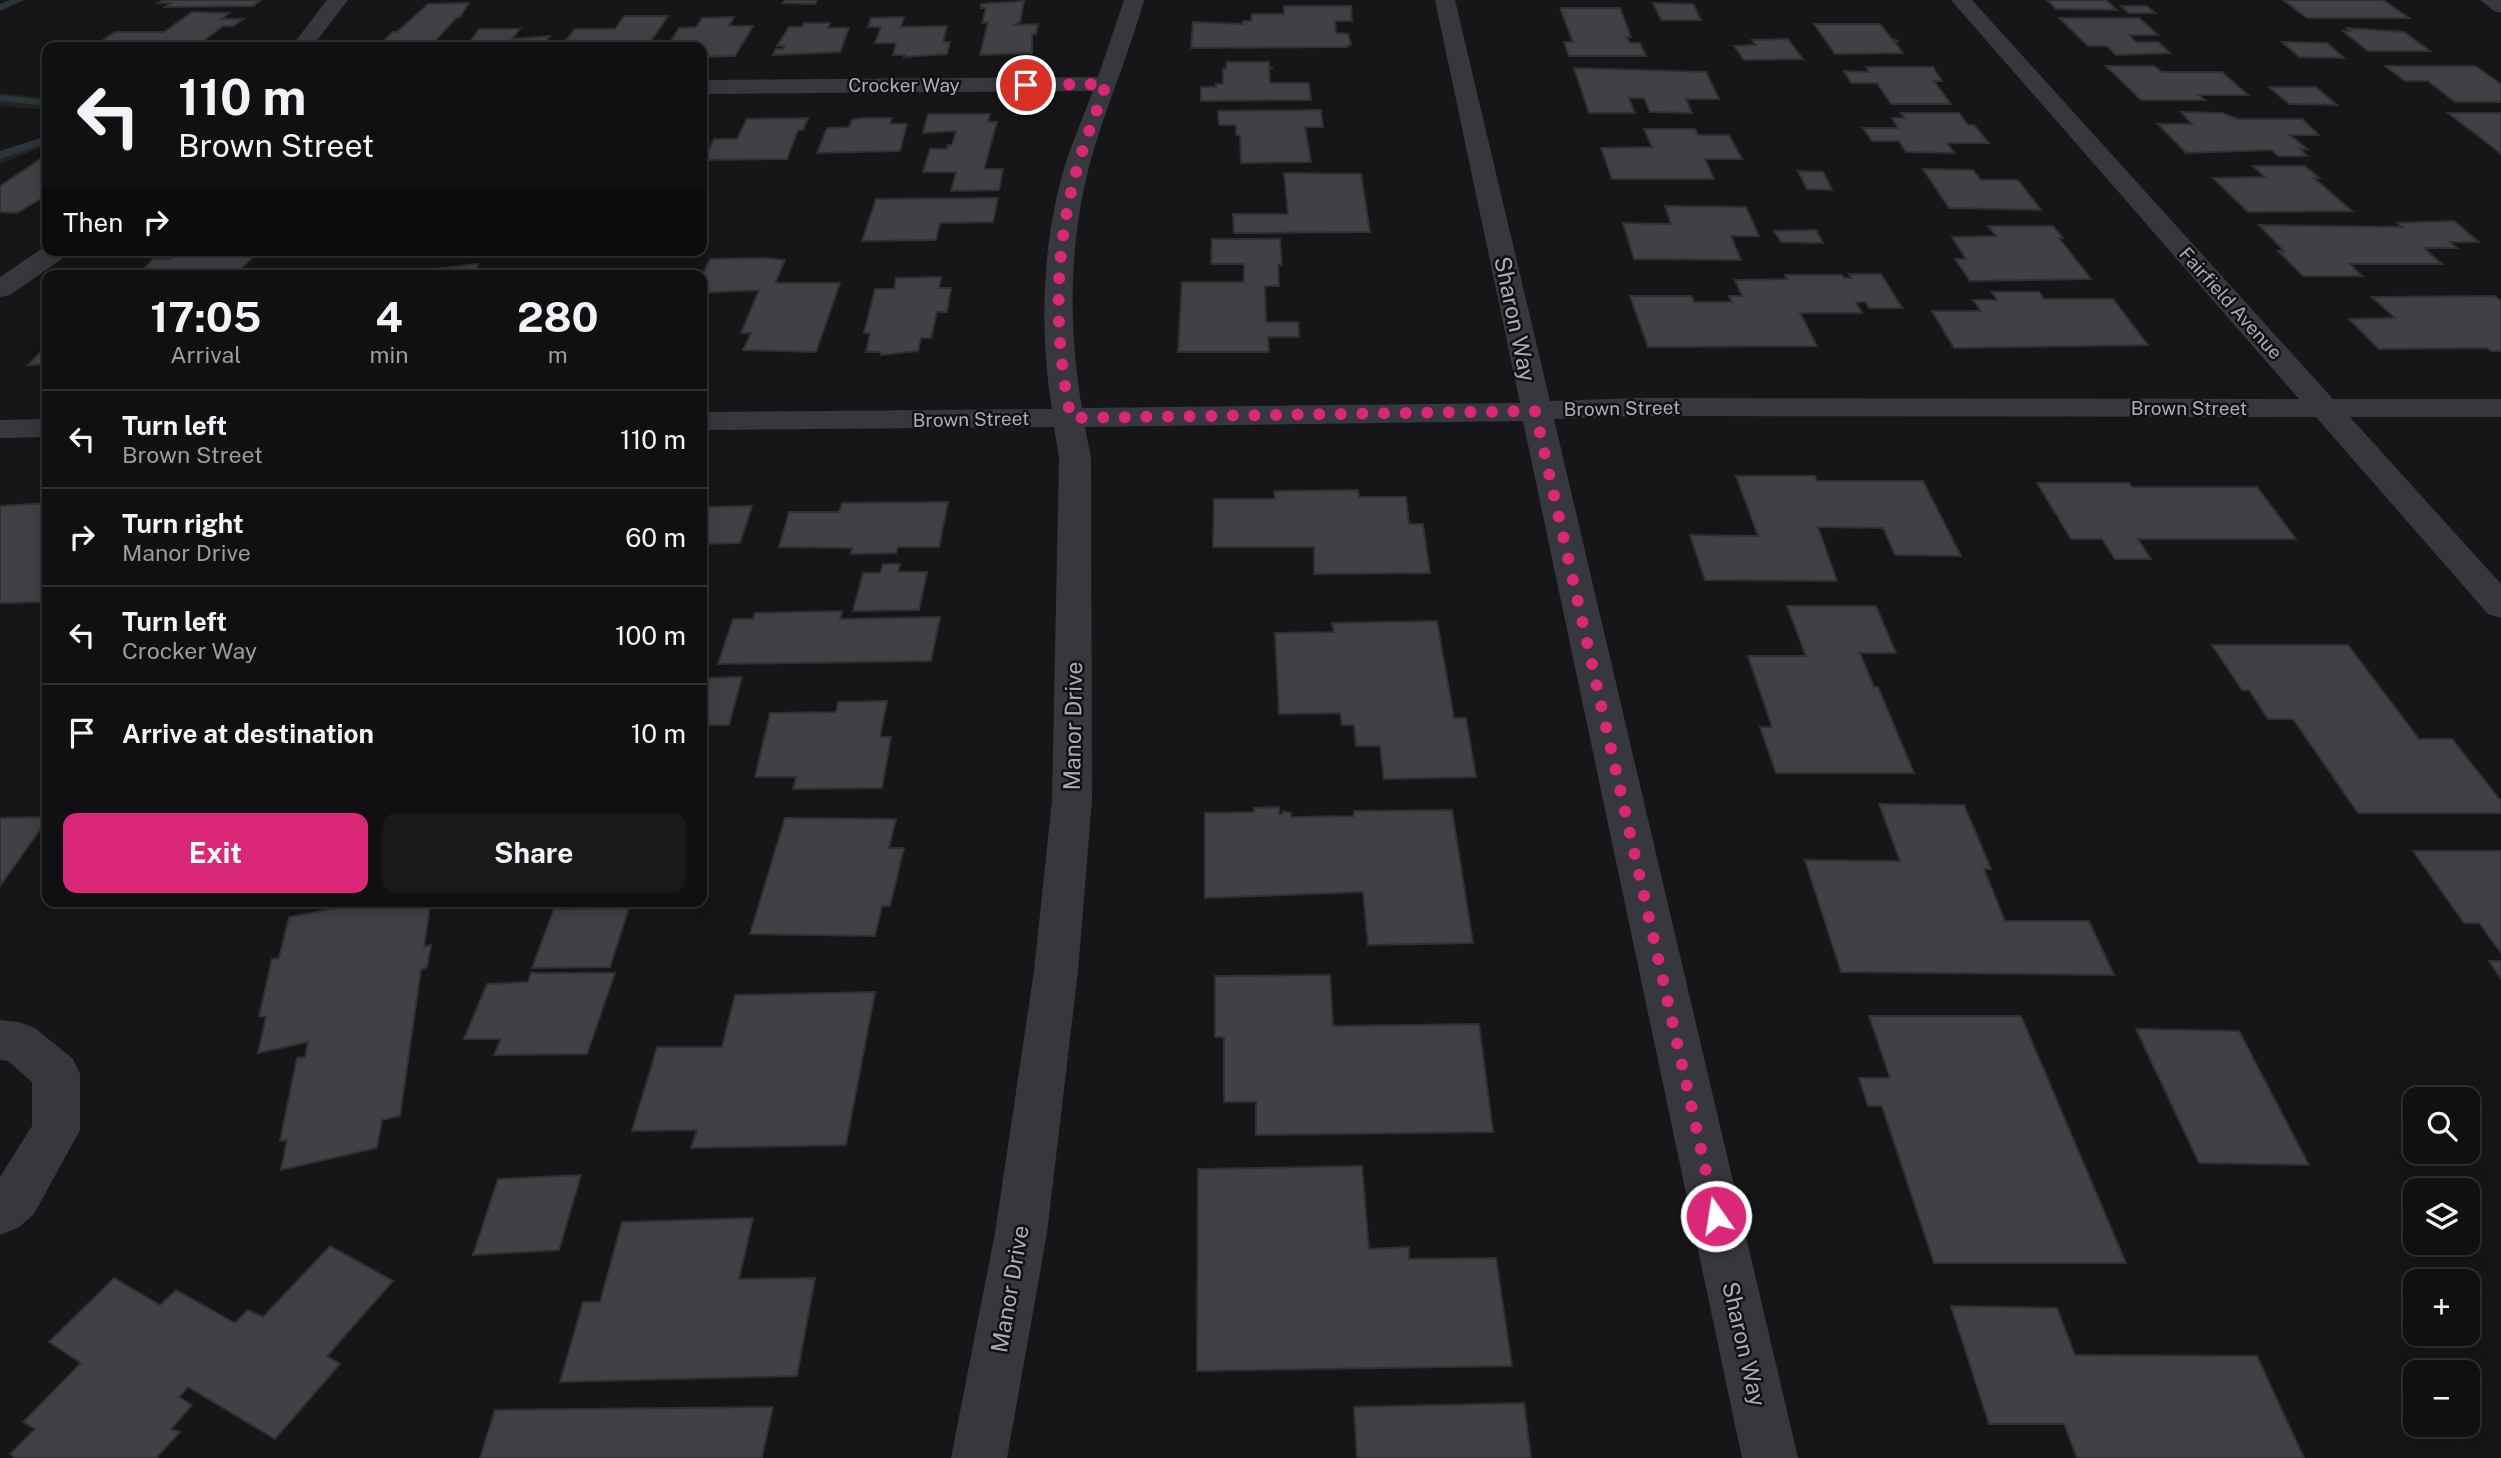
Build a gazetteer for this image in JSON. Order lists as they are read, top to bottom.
{
  "streets": {
    "street": [
      "Crocker Way",
      "Fairfield Avenue",
      "Sharon Way",
      "Brown Street",
      "Manor Drive"
    ]
  },
  "crossings": [
    ["Crocker Way", "Manor Drive"],
    ["Fairfield Avenue", "Brown Street"],
    ["Sharon Way", "Brown Street"],
    ["Brown Street", "Manor Drive"]
  ],
  "page": {
    "turn": ["110 m", "Brown Street"],
    "then": "Then",
    "eta": [
      "17:05",
      "Arrival",
      "4",
      "min",
      "280",
      "m"
    ],
    "list": [
      {
        "name": "Turn left",
        "note": "Brown Street",
        "value": "110 m"
      },
      {
        "name": "Turn right",
        "note": "Manor Drive",
        "value": "60 m"
      },
      {
        "name": "Turn left",
        "note": "Crocker Way",
        "value": "100 m"
      },
      {
        "name": "Arrive at destination",
        "value": "10 m"
      }
    ],
    "buttons": ["Exit", "Share"],
    "map_buttons": ["+", "−"]
  }
}
